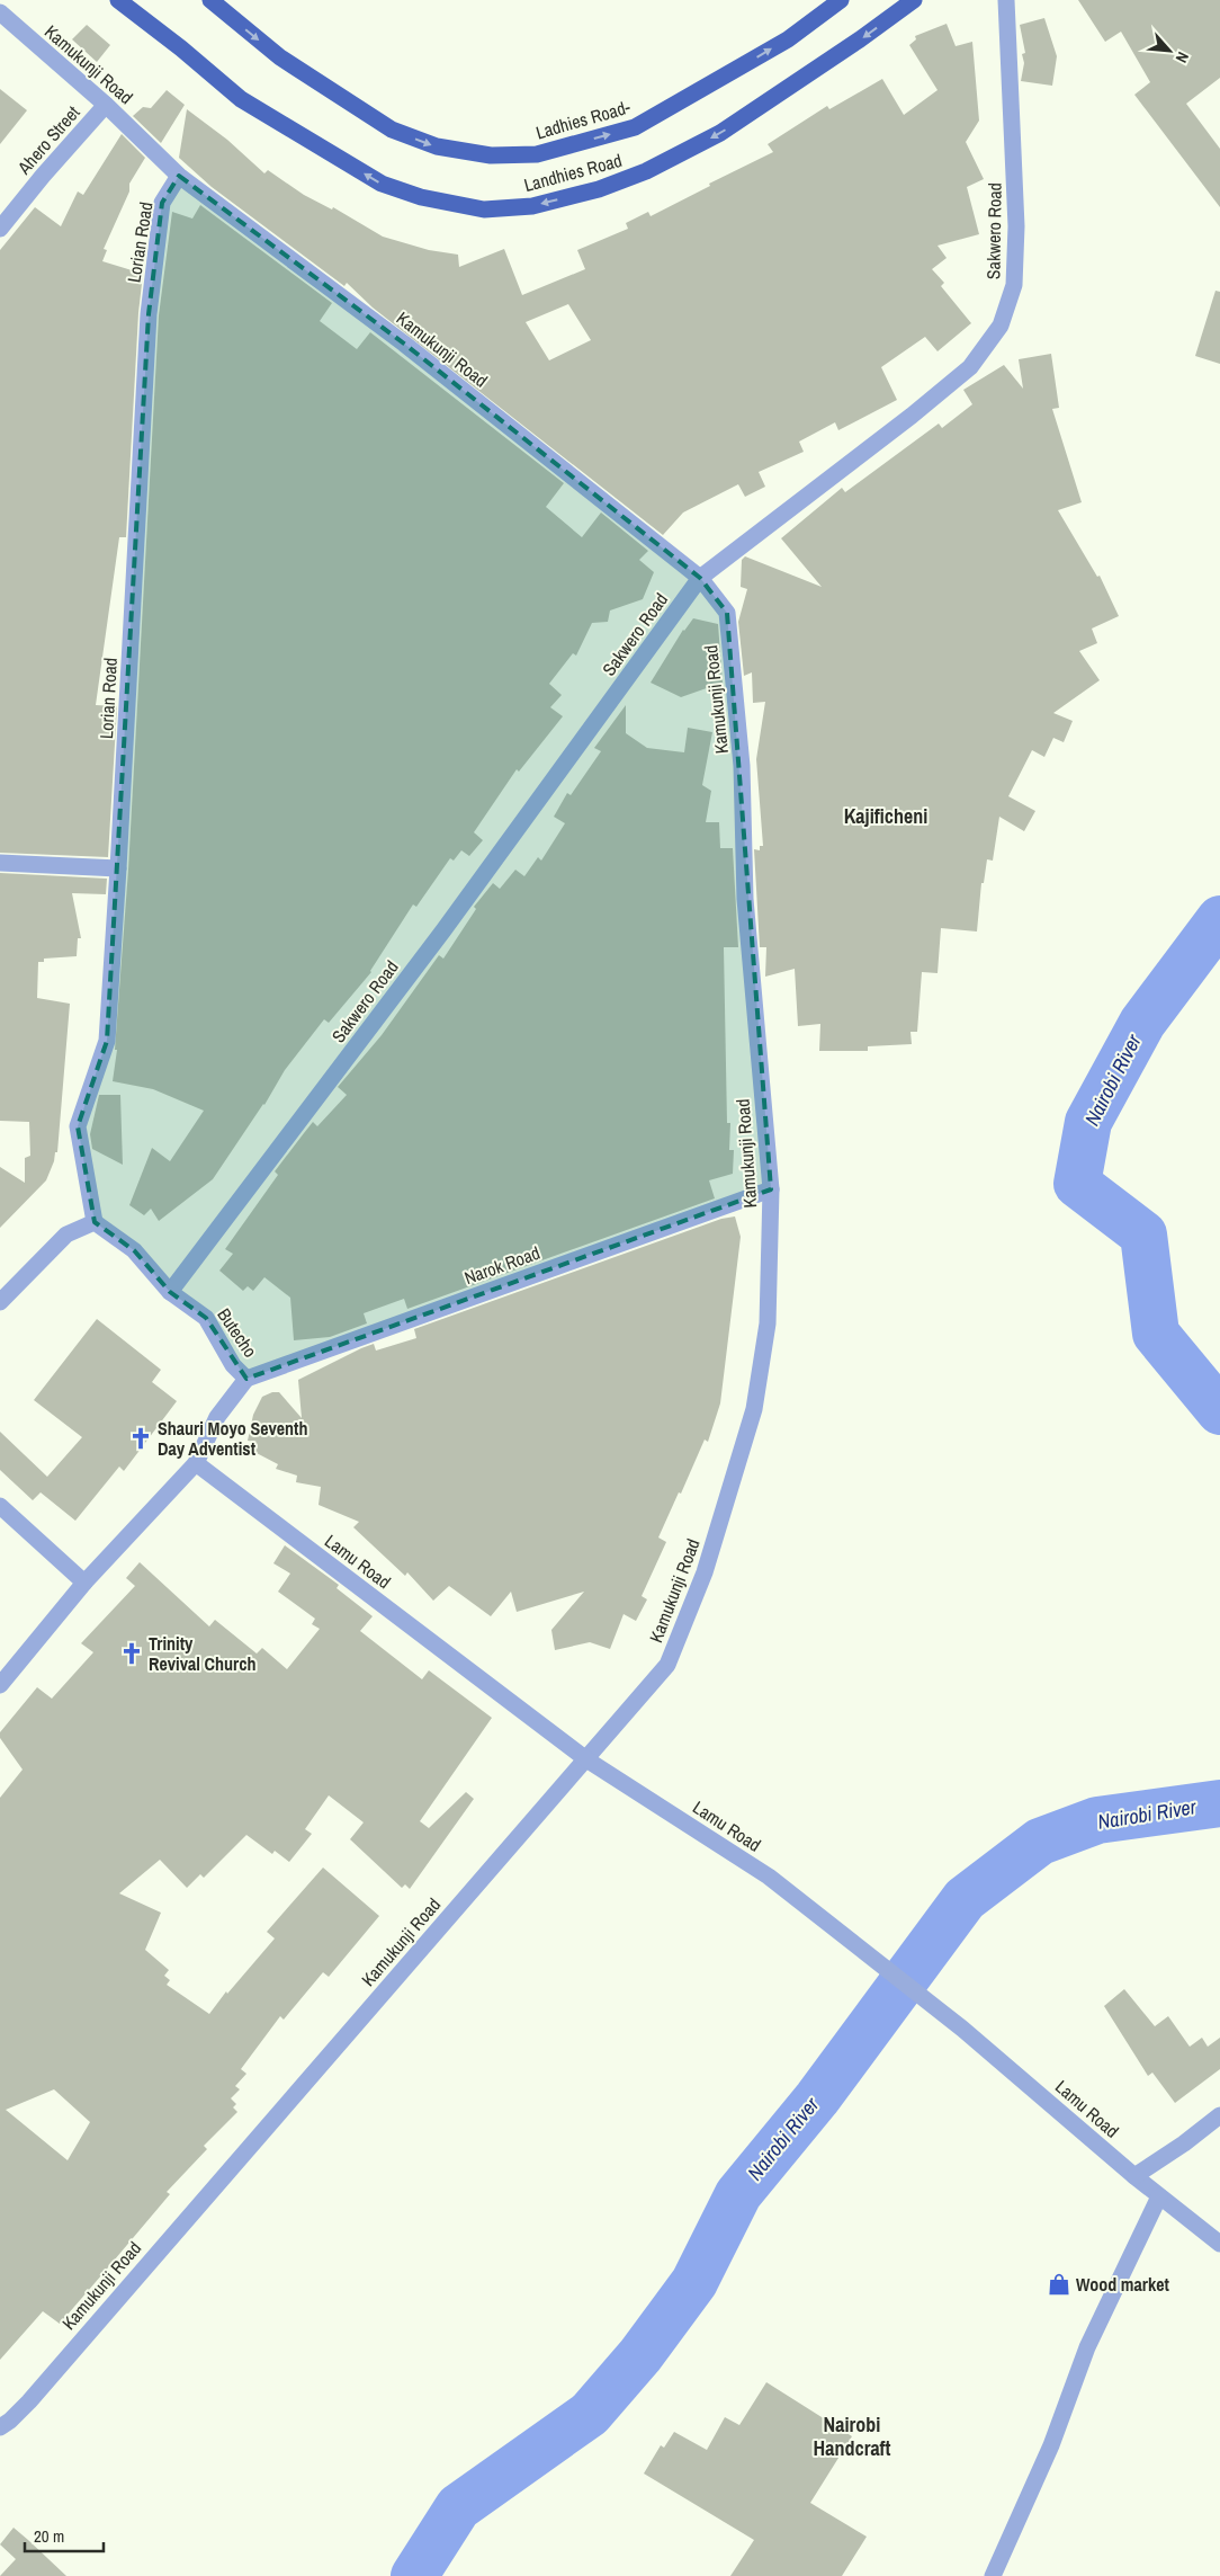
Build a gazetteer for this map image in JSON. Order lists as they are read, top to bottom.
{
  "streets": {
    "main road": ["Ladhies Road-", "Landhies Road"],
    "street": [
      "Kamukunji Road",
      "Ahero Street",
      "Sakwero Road",
      "Lorian Road",
      "Narok Road",
      "Butecho",
      "Lamu Road"
    ]
  },
  "crossings": [
    ["Kamukunji Road", "Ahero Street"],
    ["Kamukunji Road", "Sakwero Road"],
    ["Kamukunji Road", "Lorian Road"],
    ["Kamukunji Road", "Narok Road"],
    ["Kamukunji Road", "Lamu Road"],
    ["Sakwero Road", "Butecho"],
    ["Lorian Road", "Butecho"],
    ["Narok Road", "Butecho"],
    ["Butecho", "Lamu Road"]
  ],
  "one_way": ["Ladhies Road-", "Landhies Road"],
  "districts": ["Kajificheni", "Nairobi Handcraft"],
  "water": ["Nairobi River"],
  "places": {
    "church": ["Shauri Moyo Seventh Day Adventist", "Trinity Revival Church"],
    "shop": ["Wood market"]
  },
  "scale_bar": "20 m",
  "north": "bottom right"
}
